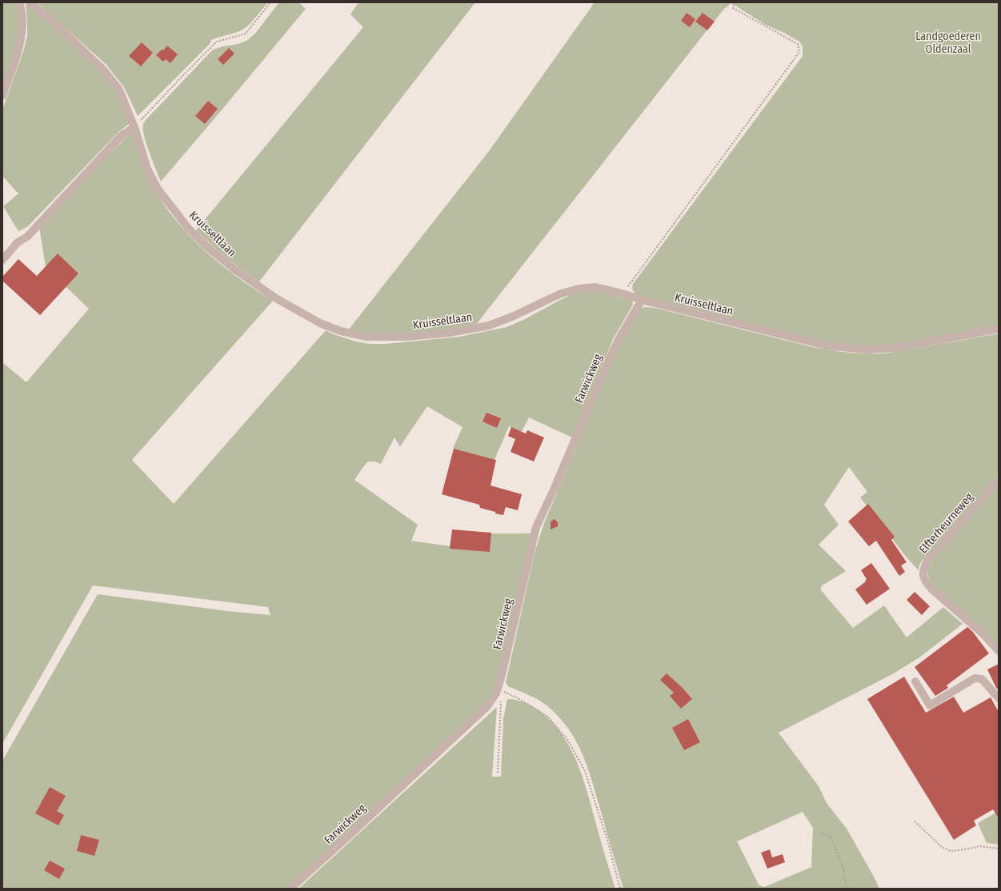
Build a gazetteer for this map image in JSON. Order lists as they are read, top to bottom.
{
  "streets": {
    "street": ["Kruisseltlaan", "Farwickweg", "Elfterheurneweg"]
  },
  "crossings": [
    ["Kruisseltlaan", "Farwickweg"]
  ],
  "parks": ["Landgoederen Oldenzaal"]
}
